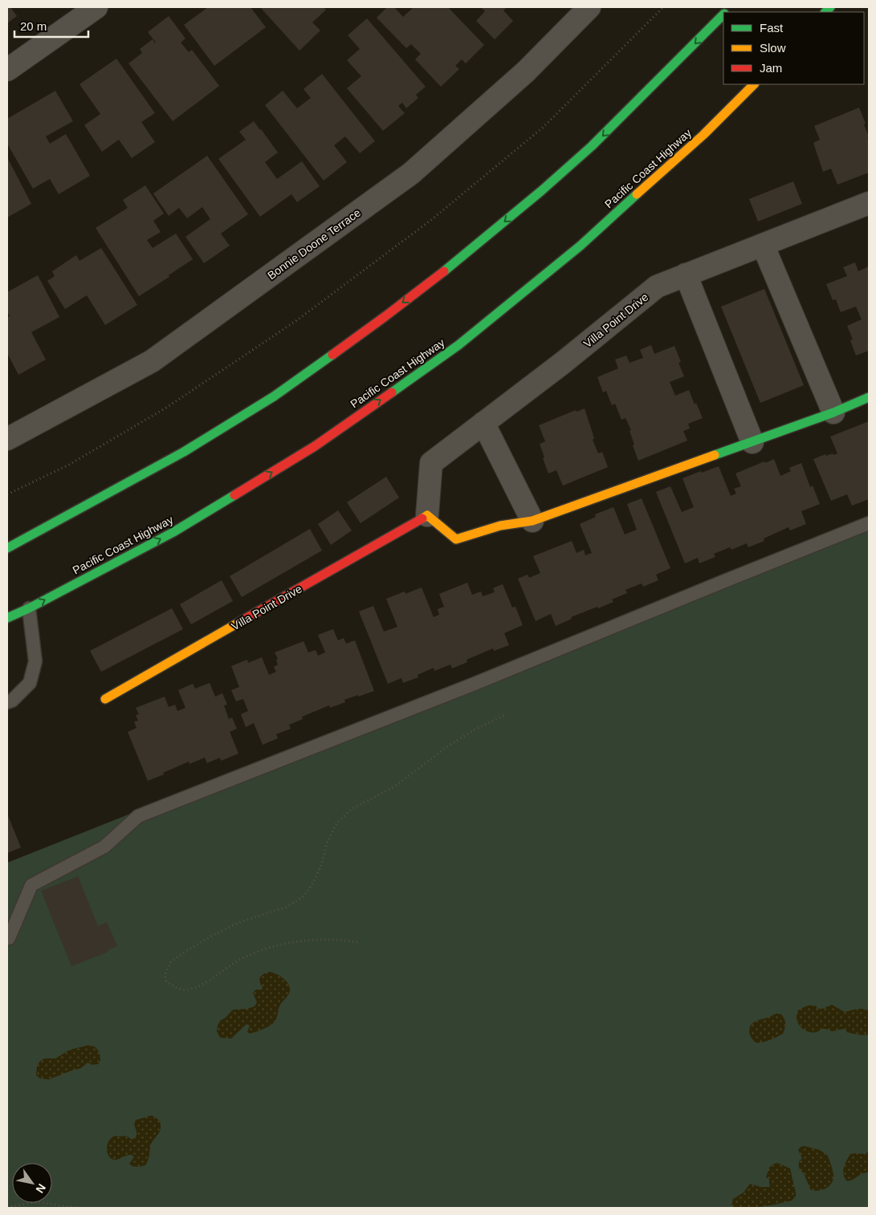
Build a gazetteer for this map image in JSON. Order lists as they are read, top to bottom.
{
  "streets": {
    "main road": ["Pacific Coast Highway", "Villa Point Drive"],
    "street": ["Bonnie Doone Terrace"]
  },
  "legend": ["Fast", "Slow", "Jam"],
  "scale_bar": "20 m",
  "north": "bottom right"
}
